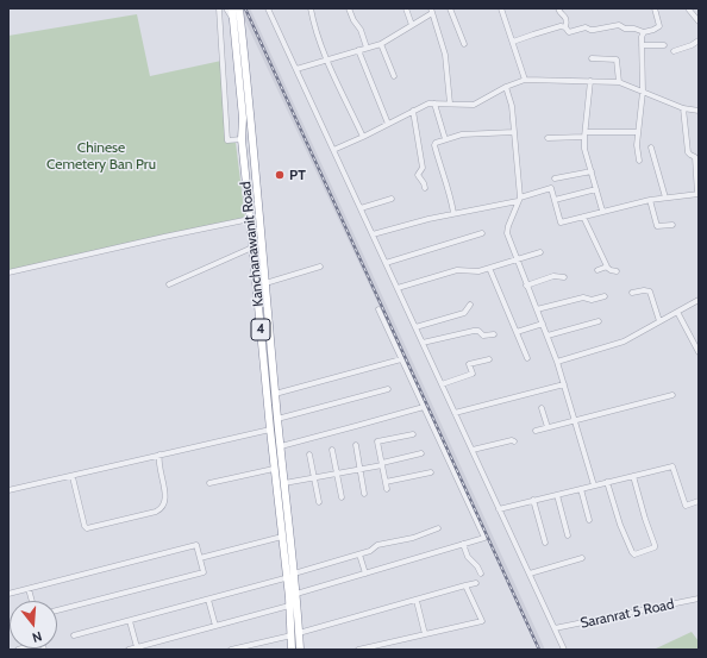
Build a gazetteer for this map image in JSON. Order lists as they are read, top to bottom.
{
  "streets": {
    "highway": ["Kanchanawanit Road", "4"],
    "street": ["Saranrat 5 Road"]
  },
  "parks": ["Chinese Cemetery Ban Pru"],
  "places": ["PT"],
  "north": "bottom"
}
